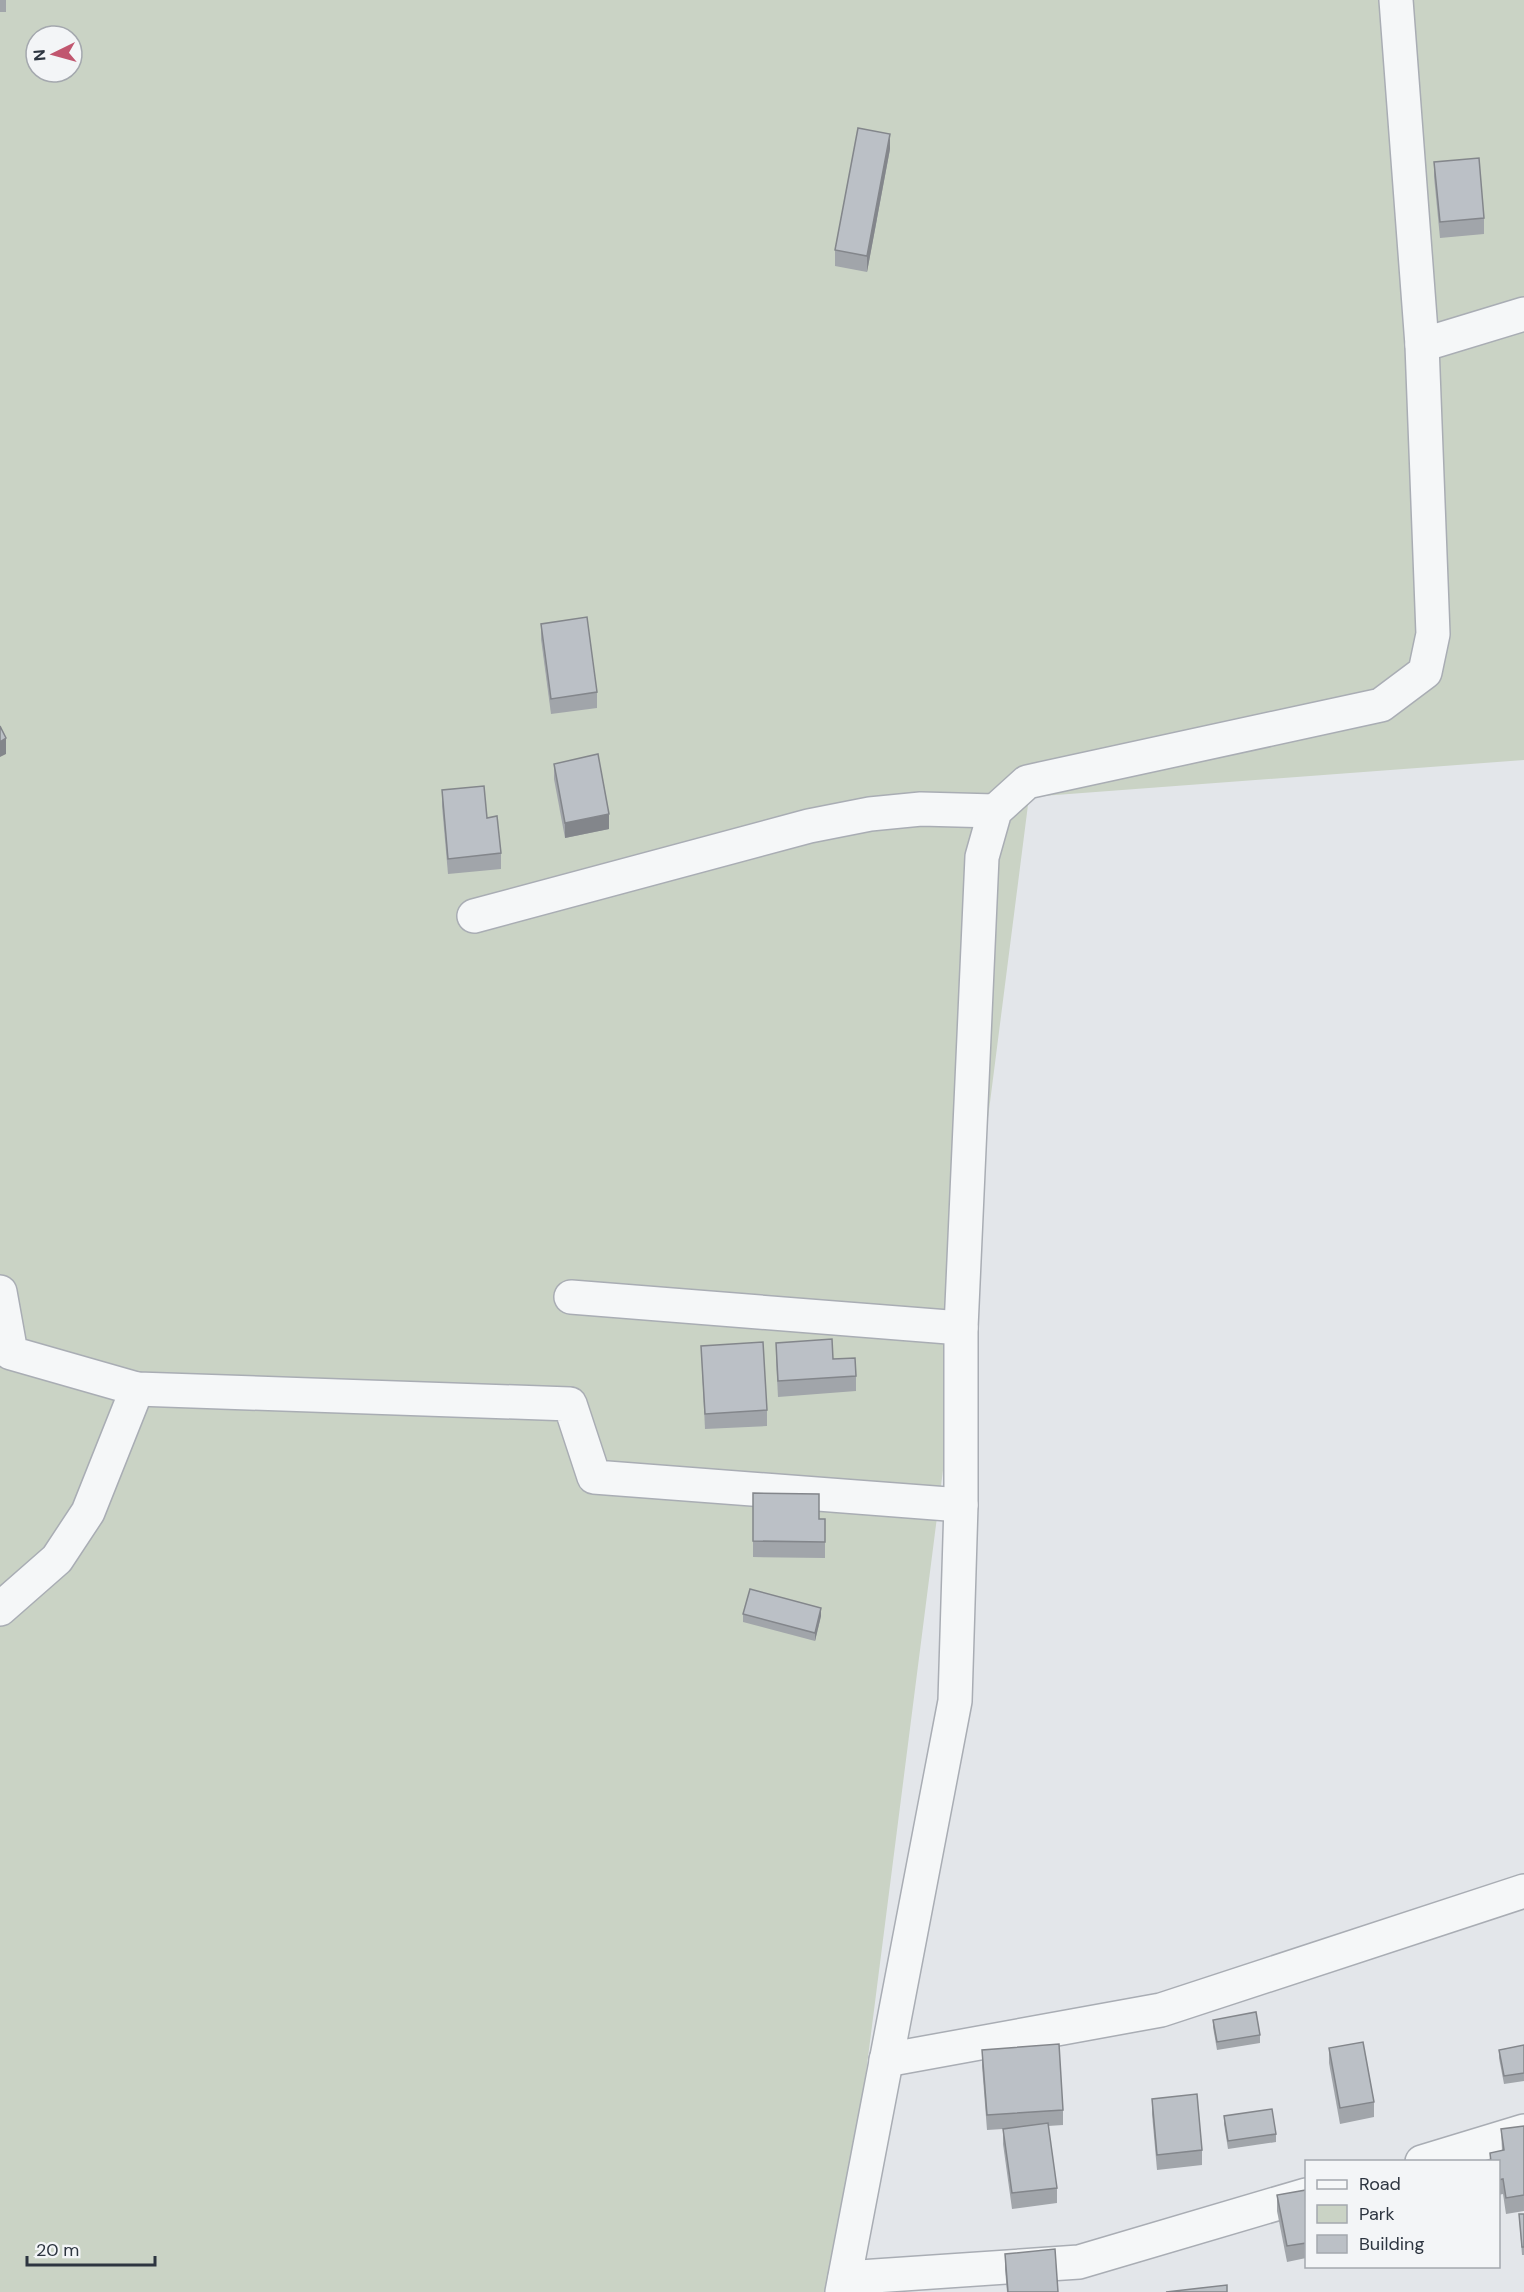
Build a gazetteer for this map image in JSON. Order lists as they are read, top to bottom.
{
  "legend": ["Road", "Park", "Building"],
  "scale_bar": "20 m",
  "north": "left"
}
